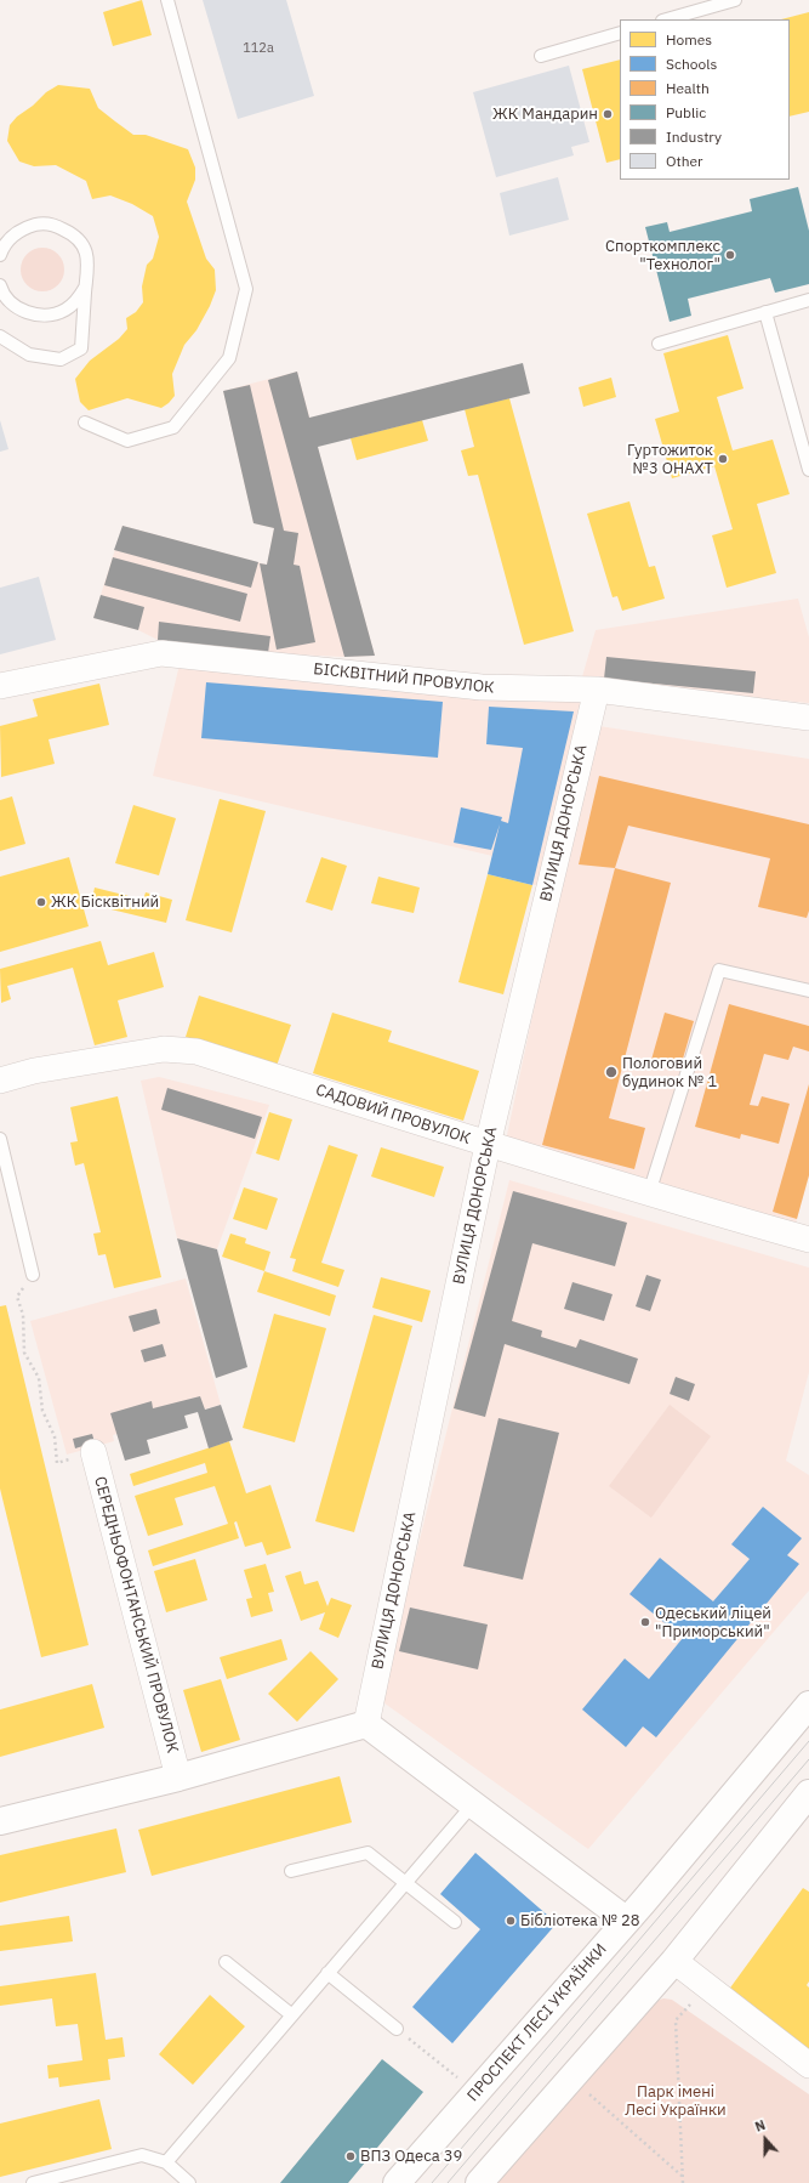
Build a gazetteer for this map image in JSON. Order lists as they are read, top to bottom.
{
  "streets": {
    "main road": ["ПРОСПЕКТ ЛЕСІ УКРАЇНКИ"],
    "street": [
      "БІСКВІТНИЙ ПРОВУЛОК",
      "ВУЛИЦЯ ДОНОРСЬКА",
      "САДОВИЙ ПРОВУЛОК",
      "СЕРЕДНЬОФОНТАНСЬКИЙ ПРОВУЛОК"
    ]
  },
  "crossings": [
    ["БІСКВІТНИЙ ПРОВУЛОК", "ВУЛИЦЯ ДОНОРСЬКА"],
    ["ВУЛИЦЯ ДОНОРСЬКА", "САДОВИЙ ПРОВУЛОК"]
  ],
  "parks": ["Парк імені Лесі Українки"],
  "places": [
    "ЖК Мандарин",
    "Спорткомплекс \"Технолог\"",
    "Гуртожиток №3 ОНАХТ",
    "ЖК Бісквітний",
    "Пологовий будинок № 1",
    "Одеський ліцей \"Приморський\"",
    "Бібліотека № 28",
    "ВПЗ Одеса 39"
  ],
  "house_numbers": ["112а"],
  "legend": [
    "Homes",
    "Schools",
    "Health",
    "Public",
    "Industry",
    "Other"
  ],
  "north": "top"
}
